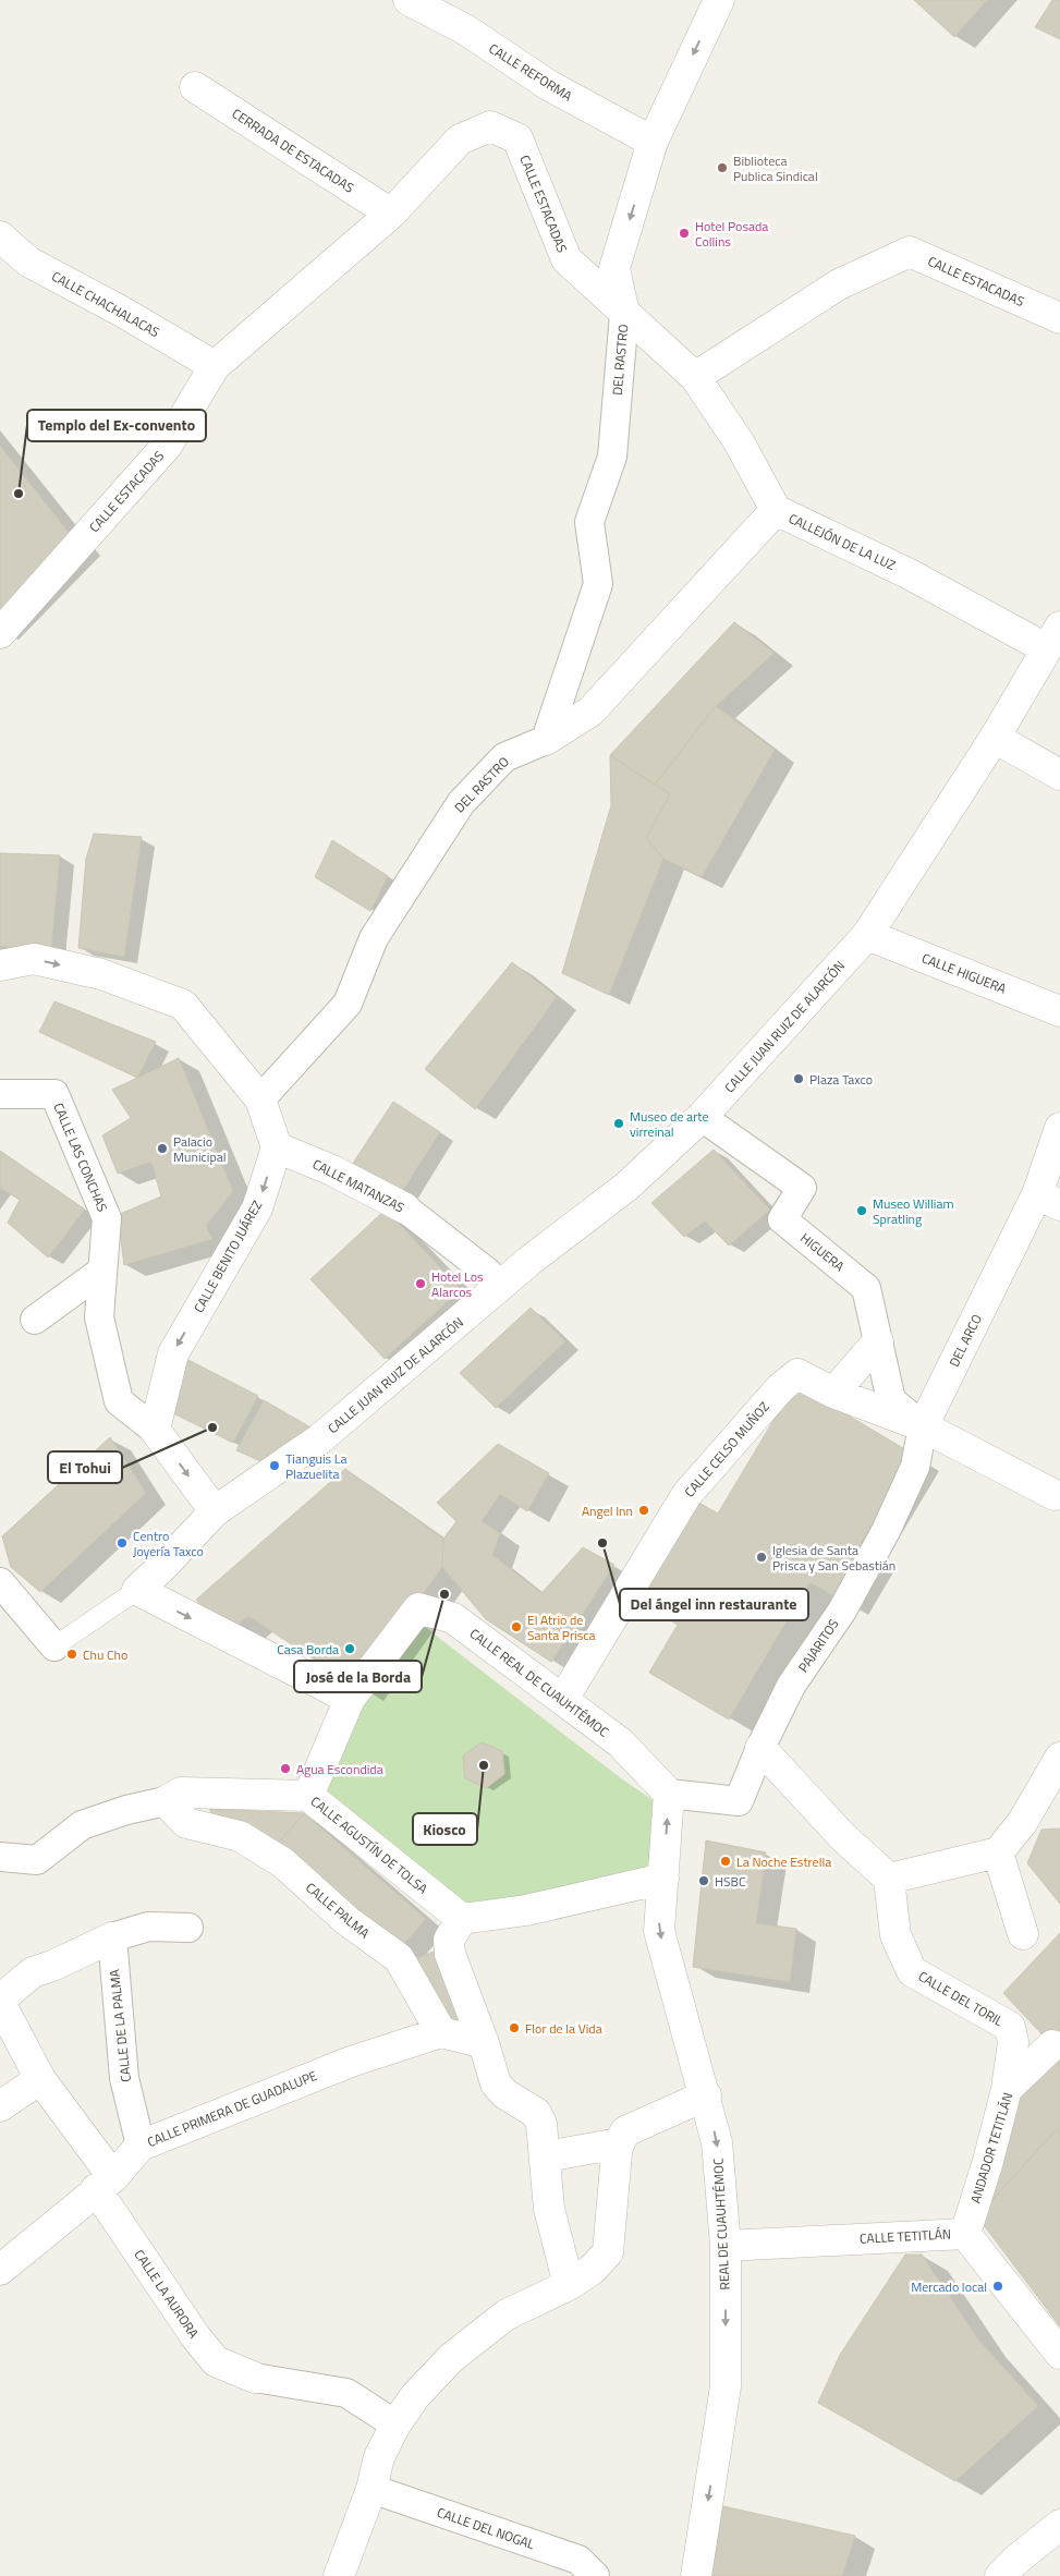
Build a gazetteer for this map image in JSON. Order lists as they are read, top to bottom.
{
  "streets": {
    "street": [
      "CALLE REFORMA",
      "CERRADA DE ESTACADAS",
      "CALLE ESTACADAS",
      "CALLE CHACHALACAS",
      "DEL RASTRO",
      "CALLEJÓN DE LA LUZ",
      "CALLE HIGUERA",
      "CALLE JUAN RUIZ DE ALARCÓN",
      "CALLE LAS CONCHAS",
      "CALLE MATANZAS",
      "HIGUERA",
      "CALLE BENITO JUÁREZ",
      "DEL ARCO",
      "CALLE CELSO MUÑOZ",
      "PAJARITOS",
      "CALLE REAL DE CUAUHTÉMOC",
      "CALLE AGUSTÍN DE TOLSA",
      "CALLE PALMA",
      "CALLE DEL TORIL",
      "CALLE DE LA PALMA",
      "CALLE PRIMERA DE GUADALUPE",
      "ANDADOR TETITLÁN",
      "REAL DE CUAUHTÉMOC",
      "CALLE TETITLÁN",
      "CALLE LA AURORA",
      "CALLE DEL NOGAL"
    ]
  },
  "crossings": [
    ["CERRADA DE ESTACADAS", "CALLE ESTACADAS"],
    ["CALLE ESTACADAS", "CALLE CHACHALACAS"],
    ["CALLE ESTACADAS", "DEL RASTRO"],
    ["CALLE ESTACADAS", "CALLEJÓN DE LA LUZ"],
    ["CALLEJÓN DE LA LUZ", "CALLE JUAN RUIZ DE ALARCÓN"],
    ["CALLE HIGUERA", "CALLE JUAN RUIZ DE ALARCÓN"],
    ["CALLE JUAN RUIZ DE ALARCÓN", "HIGUERA"],
    ["CALLE LAS CONCHAS", "CALLE BENITO JUÁREZ"],
    ["CALLE MATANZAS", "CALLE BENITO JUÁREZ"],
    ["HIGUERA", "DEL ARCO"],
    ["HIGUERA", "PAJARITOS"],
    ["DEL ARCO", "PAJARITOS"],
    ["CALLE CELSO MUÑOZ", "CALLE REAL DE CUAUHTÉMOC"],
    ["PAJARITOS", "CALLE REAL DE CUAUHTÉMOC"],
    ["CALLE REAL DE CUAUHTÉMOC", "CALLE AGUSTÍN DE TOLSA"],
    ["CALLE PALMA", "CALLE PRIMERA DE GUADALUPE"],
    ["CALLE DEL TORIL", "ANDADOR TETITLÁN"],
    ["CALLE DE LA PALMA", "CALLE PRIMERA DE GUADALUPE"],
    ["CALLE PRIMERA DE GUADALUPE", "CALLE LA AURORA"],
    ["ANDADOR TETITLÁN", "CALLE TETITLÁN"],
    ["REAL DE CUAUHTÉMOC", "CALLE TETITLÁN"]
  ],
  "one_way": ["CALLE BENITO JUÁREZ"],
  "places": [
    "Biblioteca Publica Sindical",
    "Hotel Posada Collins",
    "Templo del Ex-convento",
    "Plaza Taxco",
    "Museo de arte virreinal",
    "Palacio Municipal",
    "Museo William Spratling",
    "Hotel Los Alarcos",
    "El Tohui",
    "Tianguis La Plazuelita",
    "Angel Inn",
    "Centro Joyería Taxco",
    "Del ángel inn restaurante",
    "Iglesia de Santa Prisca y San Sebastián",
    "José de la Borda",
    "El Atrio de Santa Prisca",
    "Casa Borda",
    "Chu Cho",
    "Kiosco",
    "Agua Escondida",
    "La Noche Estrella",
    "HSBC",
    "Flor de la Vida",
    "Mercado local"
  ]
}
